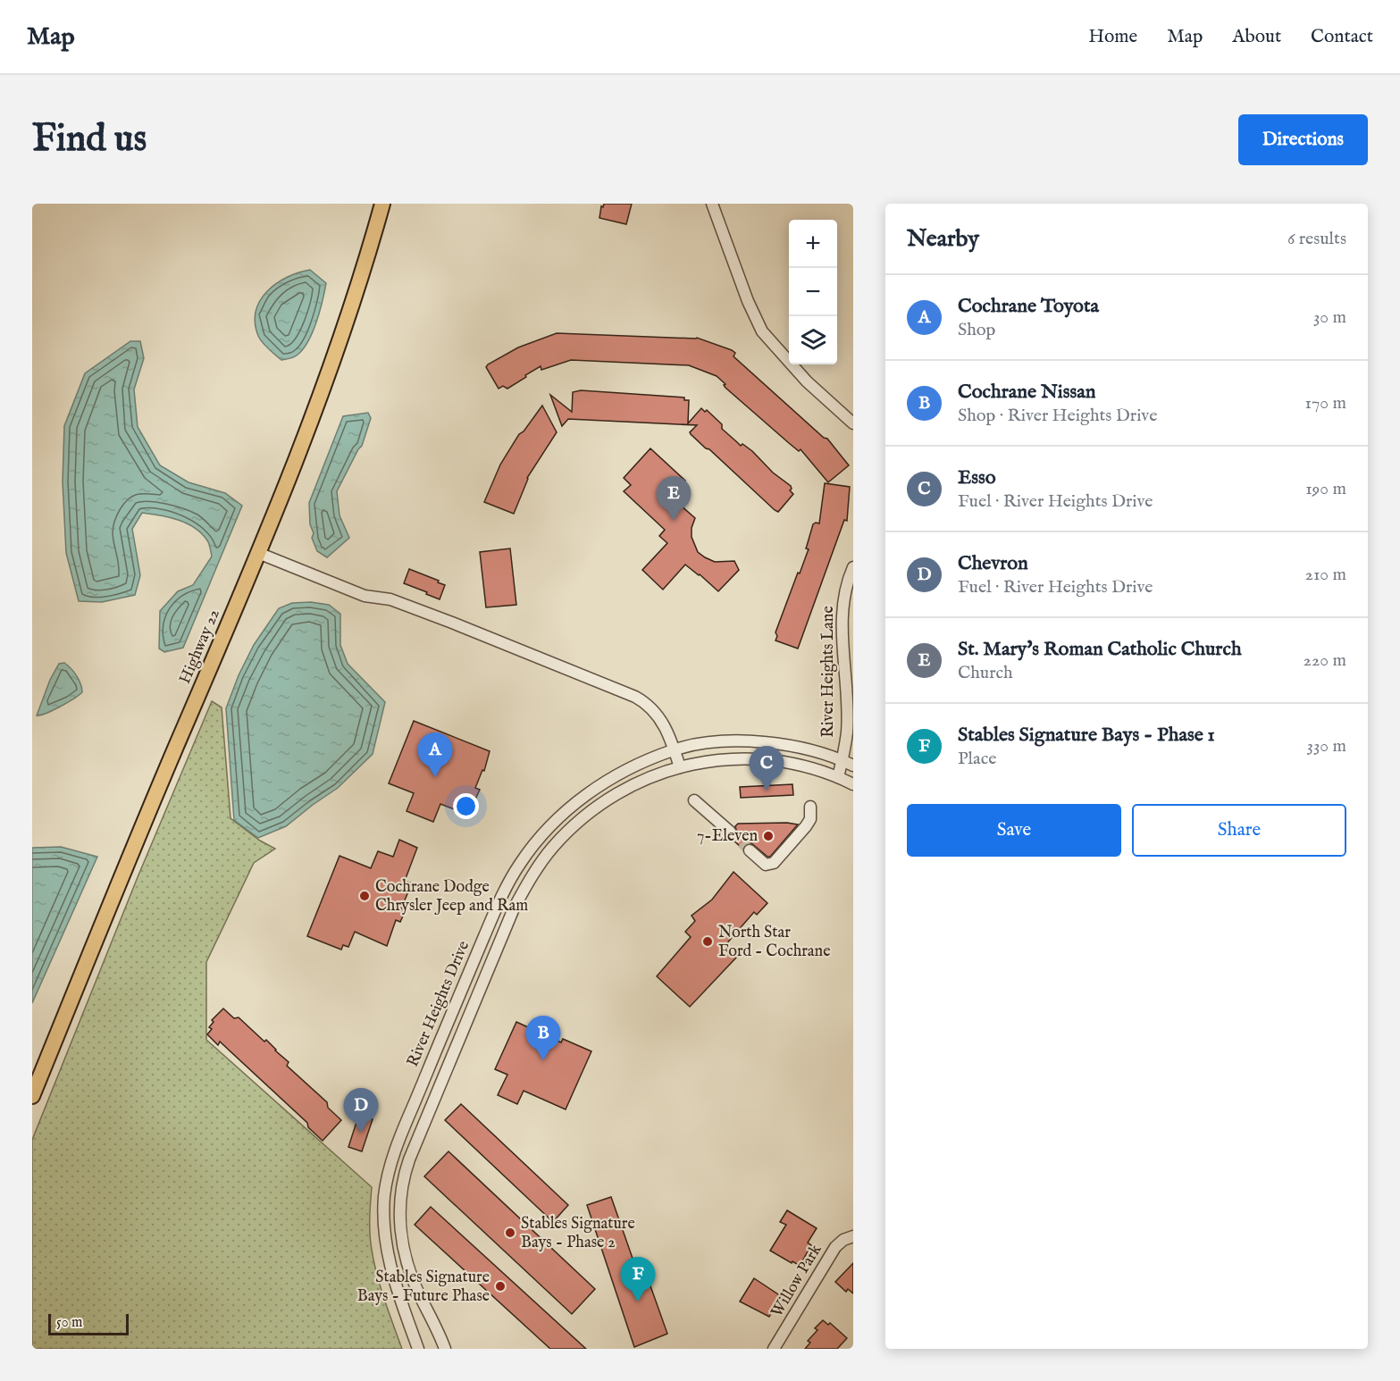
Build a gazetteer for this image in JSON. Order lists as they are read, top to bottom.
{
  "streets": {
    "main road": ["Highway 22"],
    "street": ["River Heights Lane", "River Heights Drive", "Willow Park"]
  },
  "crossings": [
    ["River Heights Lane", "River Heights Drive"]
  ],
  "places": [
    "7-Eleven",
    "Cochrane Dodge Chrysler Jeep and Ram",
    "North Star Ford - Cochrane",
    "Stables Signature Bays - Phase 2",
    "Stables Signature Bays - Future Phase"
  ],
  "scale_bar": "50 m",
  "page": {
    "header": "Map",
    "nav": [
      "Home",
      "Map",
      "About",
      "Contact"
    ],
    "buttons": [
      "Directions",
      ["Save", "Share"]
    ],
    "title": "Find us",
    "heading": ["Nearby", "6 results"],
    "map_buttons": ["+", "−"],
    "list": [
      {
        "mark": "A",
        "name": "Cochrane Toyota",
        "note": "Shop",
        "value": "30 m"
      },
      {
        "mark": "B",
        "name": "Cochrane Nissan",
        "note": "Shop · River Heights Drive",
        "value": "170 m"
      },
      {
        "mark": "C",
        "name": "Esso",
        "note": "Fuel · River Heights Drive",
        "value": "190 m"
      },
      {
        "mark": "D",
        "name": "Chevron",
        "note": "Fuel · River Heights Drive",
        "value": "210 m"
      },
      {
        "mark": "E",
        "name": "St. Mary's Roman Catholic Church",
        "note": "Church",
        "value": "220 m"
      },
      {
        "mark": "F",
        "name": "Stables Signature Bays - Phase 1",
        "note": "Place",
        "value": "330 m"
      }
    ],
    "pins": [
      "E",
      "A",
      "C",
      "B",
      "D",
      "F"
    ],
    "scale": "50 m"
  }
}
